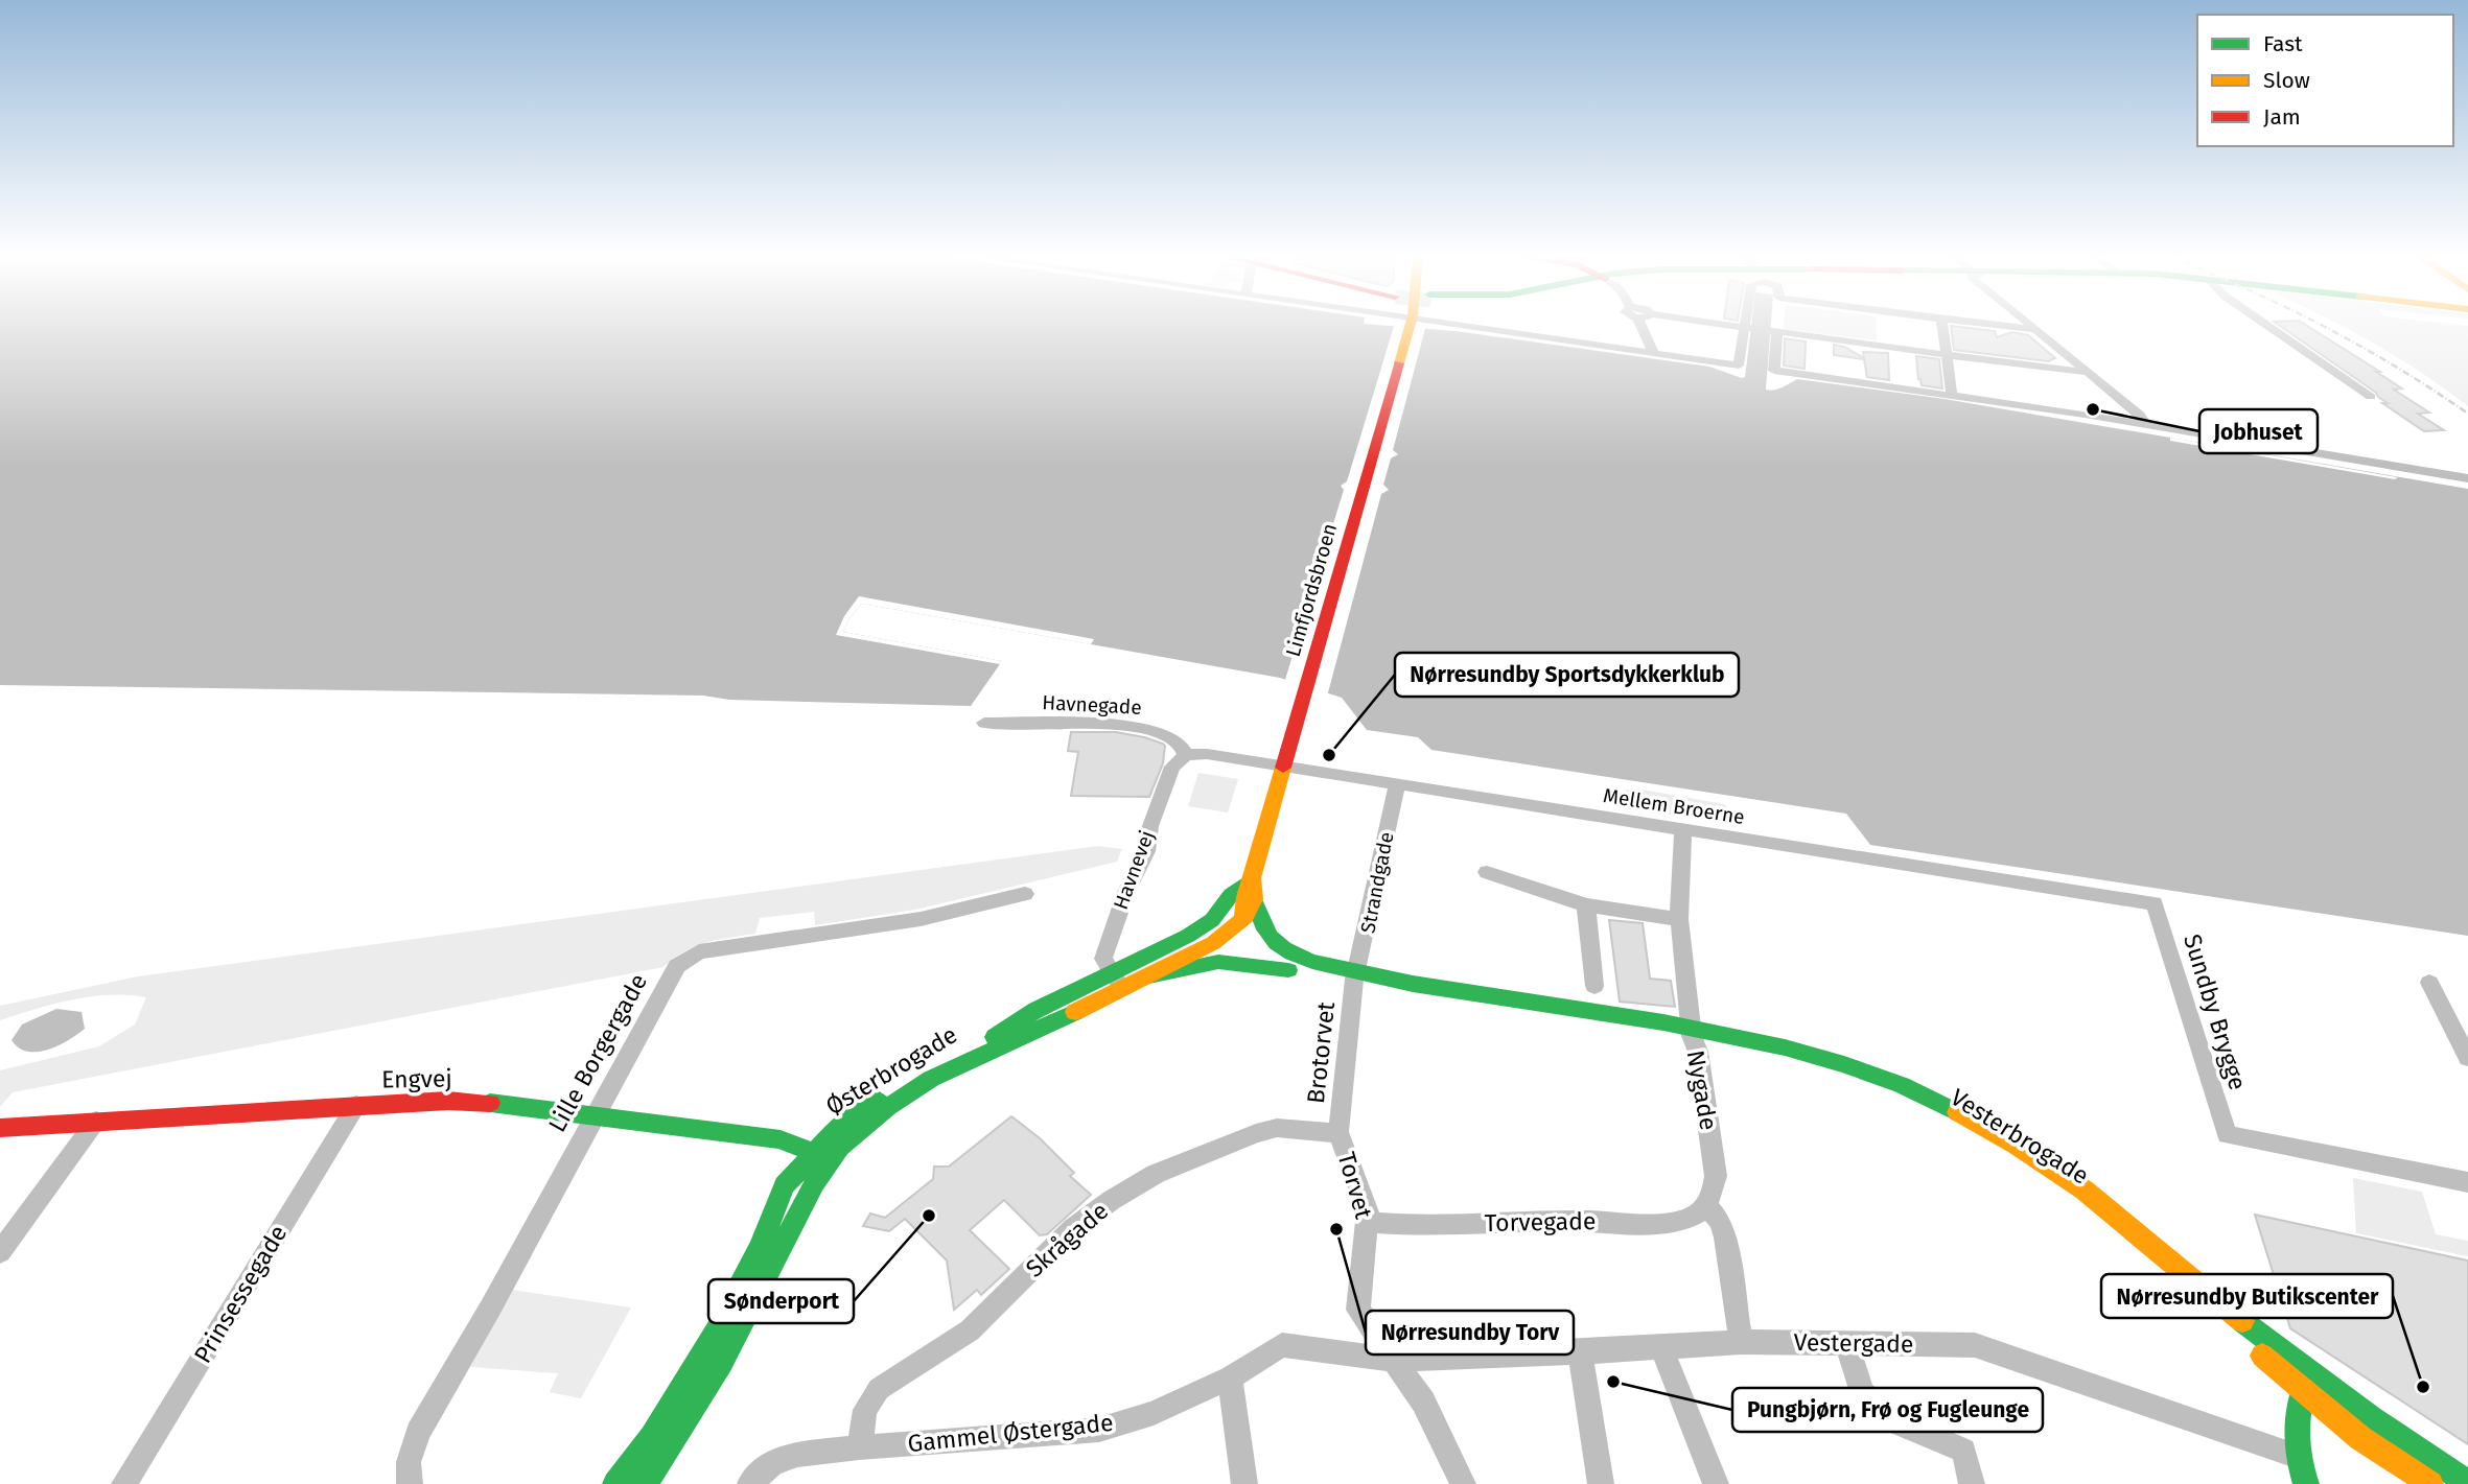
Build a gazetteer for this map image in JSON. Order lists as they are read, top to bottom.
{
  "streets": {
    "main road": [
      "Limfjordsbroen",
      "Østerbrogade",
      "Engvej",
      "Vesterbrogade"
    ],
    "street": [
      "Havnegade",
      "Mellem Broerne",
      "Havnevej",
      "Strandgade",
      "Sundby Brygge",
      "Lille Borgergade",
      "Brotorvet",
      "Nygade",
      "Torvet",
      "Torvegade",
      "Skrågade",
      "Prinsessegade",
      "Vestergade",
      "Gammel Østergade"
    ]
  },
  "crossings": [
    ["Limfjordsbroen", "Østerbrogade"],
    ["Limfjordsbroen", "Vesterbrogade"],
    ["Havnegade", "Mellem Broerne"],
    ["Havnegade", "Havnevej"],
    ["Mellem Broerne", "Havnevej"],
    ["Mellem Broerne", "Strandgade"],
    ["Mellem Broerne", "Sundby Brygge"],
    ["Mellem Broerne", "Nygade"],
    ["Havnevej", "Østerbrogade"],
    ["Strandgade", "Brotorvet"],
    ["Strandgade", "Vesterbrogade"],
    ["Lille Borgergade", "Engvej"],
    ["Brotorvet", "Vesterbrogade"],
    ["Brotorvet", "Torvet"],
    ["Brotorvet", "Skrågade"],
    ["Østerbrogade", "Engvej"],
    ["Østerbrogade", "Vesterbrogade"],
    ["Engvej", "Prinsessegade"],
    ["Nygade", "Vesterbrogade"],
    ["Nygade", "Torvegade"],
    ["Torvet", "Torvegade"],
    ["Torvet", "Skrågade"],
    ["Torvet", "Vestergade"],
    ["Torvet", "Gammel Østergade"],
    ["Skrågade", "Gammel Østergade"],
    ["Vestergade", "Gammel Østergade"]
  ],
  "places": [
    "Jobhuset",
    "Nørresundby Sportsdykkerklub",
    "Sønderport",
    "Nørresundby Torv",
    "Pungbjørn, Frø og Fugleunge",
    "Nørresundby Butikscenter"
  ],
  "legend": ["Fast", "Slow", "Jam"]
}
